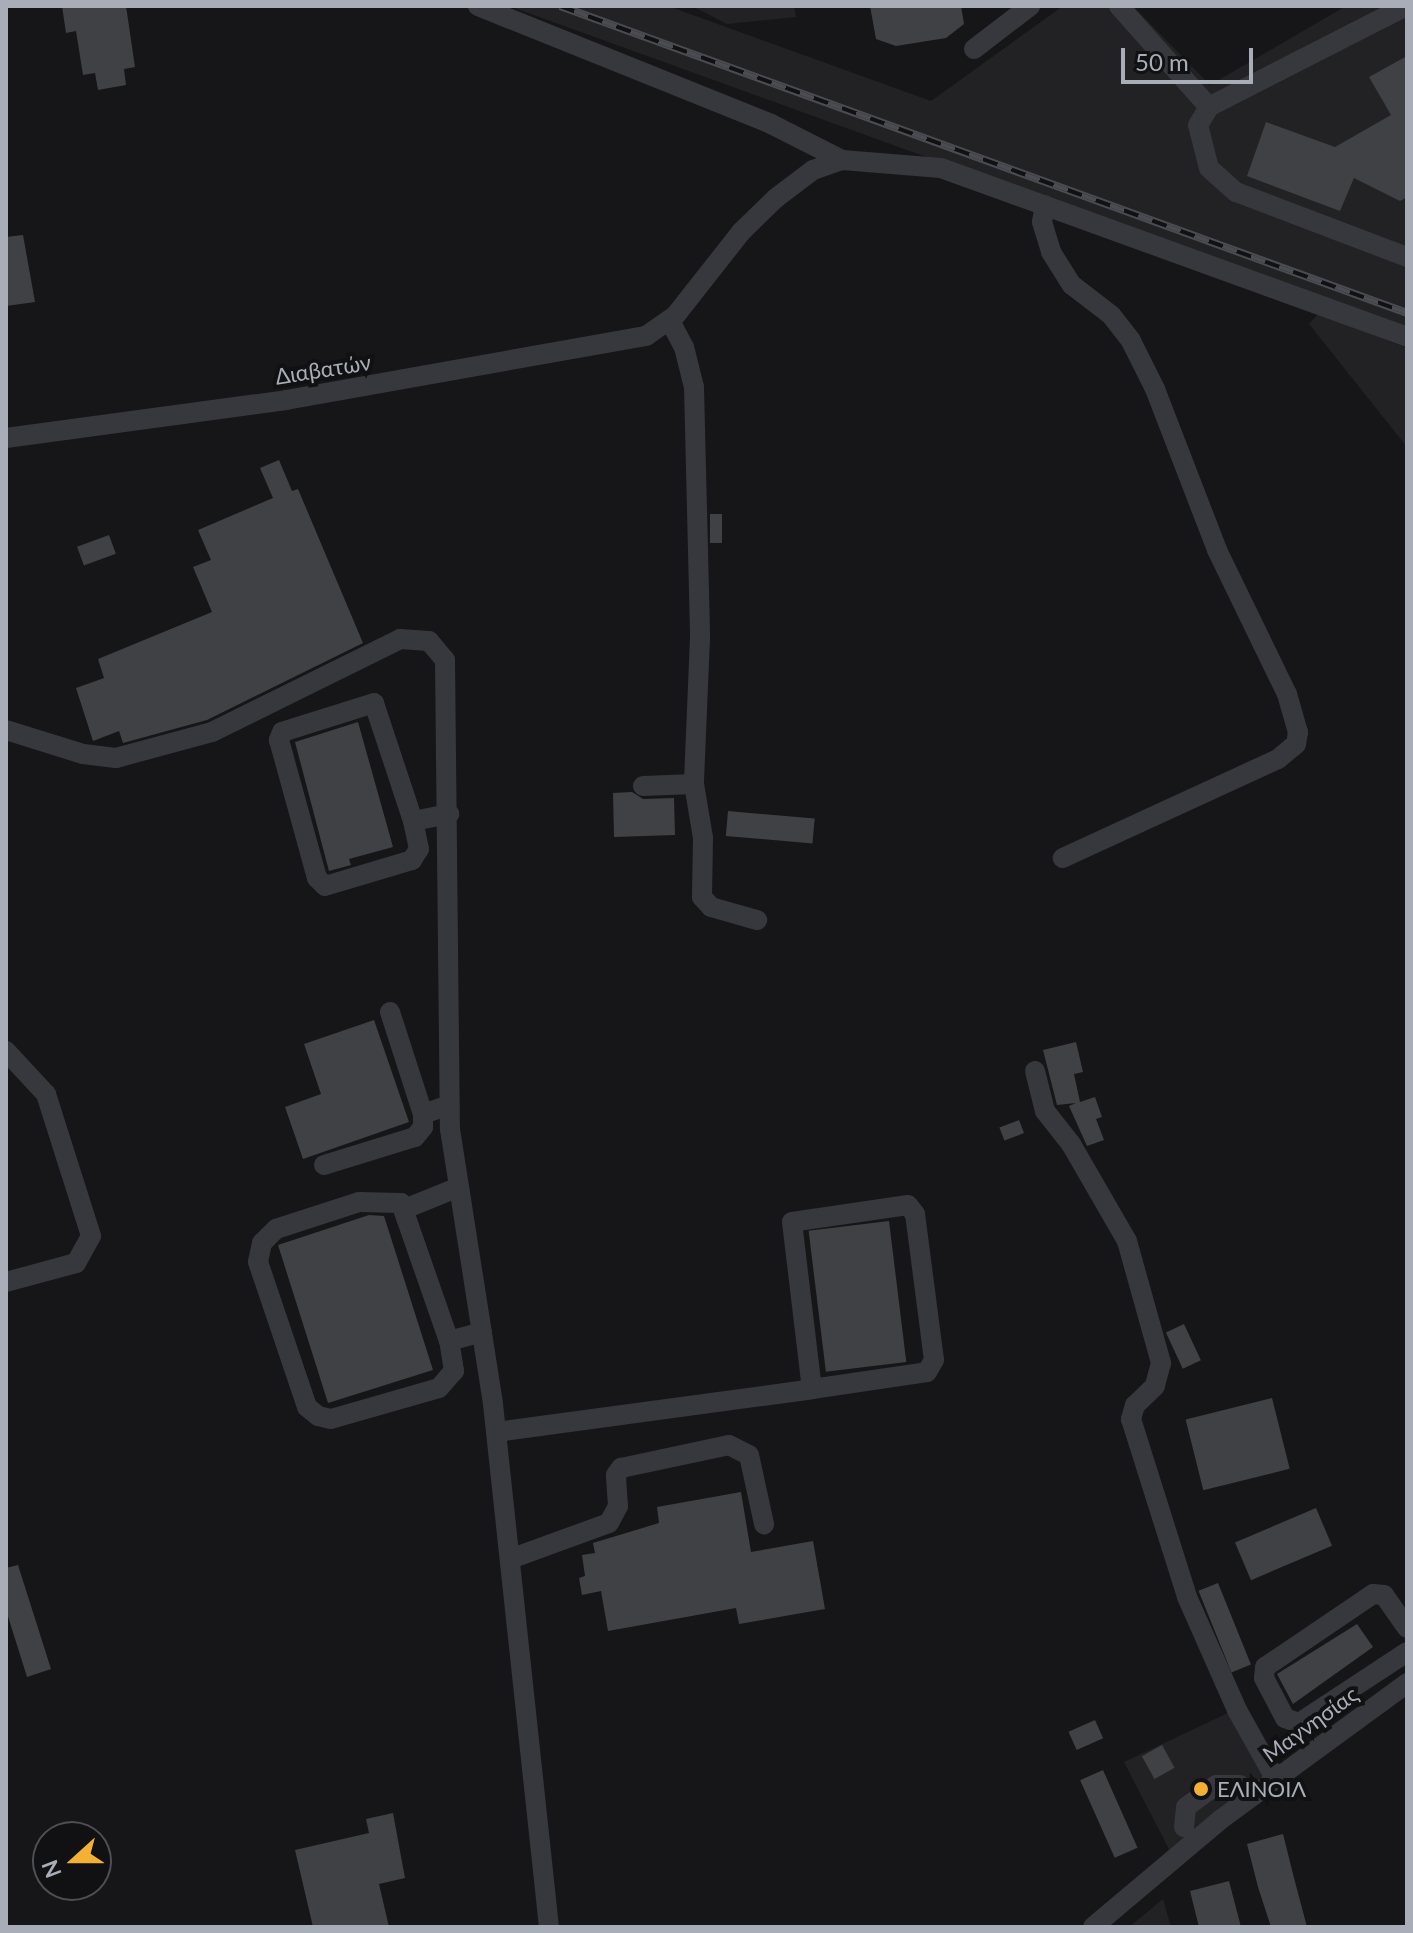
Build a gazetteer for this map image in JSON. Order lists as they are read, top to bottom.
{
  "streets": {
    "street": ["Διαβατών", "Μαγνησίας"]
  },
  "places": ["ΕΛΙΝΟΙΛ"],
  "scale_bar": "50 m",
  "north": "left"
}
